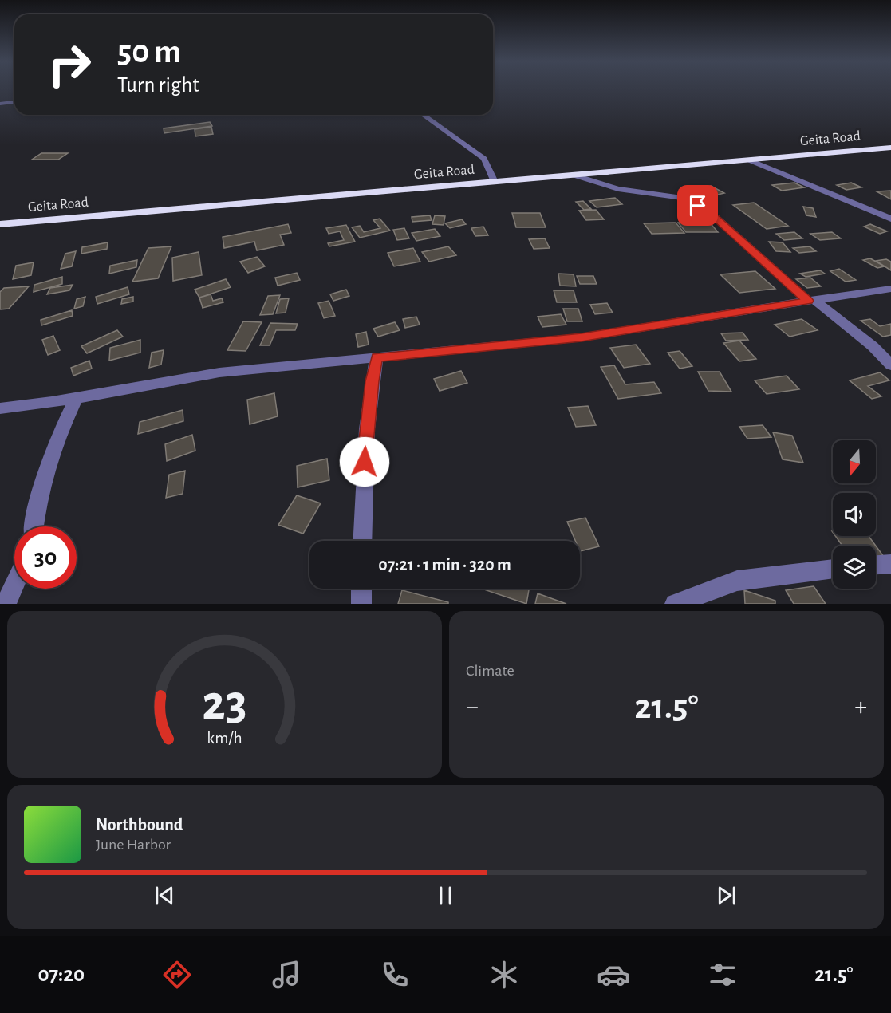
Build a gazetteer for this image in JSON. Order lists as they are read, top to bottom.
{
  "streets": {
    "highway": ["Geita Road"]
  },
  "north": "bottom",
  "page": {
    "turn": ["50 m", "Turn right"],
    "limit": "30",
    "trip": "07:21 · 1 min · 320 m",
    "tile": "Climate",
    "heat": ["−", "21.5°", "+"],
    "song": ["Northbound", "June Harbor"],
    "tabs": ["07:20", "21.5°"],
    "gauge": ["23", "km/h"]
  }
}
